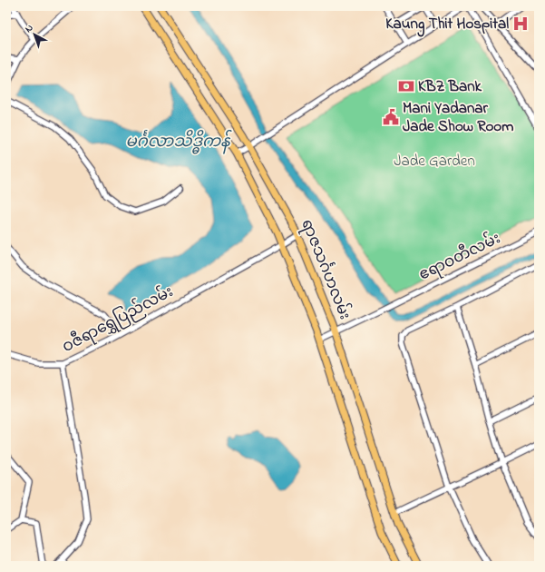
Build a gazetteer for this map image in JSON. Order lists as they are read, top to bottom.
{
  "streets": {
    "main road": ["ရာဇသင်္ဂဟလမ်း"],
    "street": ["ဧရာဝတီလမ်း", "ဝဇီရာရွှေပြည်လမ်း"]
  },
  "crossings": [
    ["ဧရာဝတီလမ်း", "ရာဇသင်္ဂဟလမ်း"],
    ["ရာဇသင်္ဂဟလမ်း", "ဝဇီရာရွှေပြည်လမ်း"]
  ],
  "water": ["မင်္ဂလာသိဒ္ဓိကန်"],
  "parks": ["Jade Garden"],
  "places": {
    "hospital": ["Kaung Thit Hospital"],
    "bank": ["KBZ Bank"],
    "public building": ["Mani Yadanar Jade Show Room"]
  },
  "north": "top left"
}
